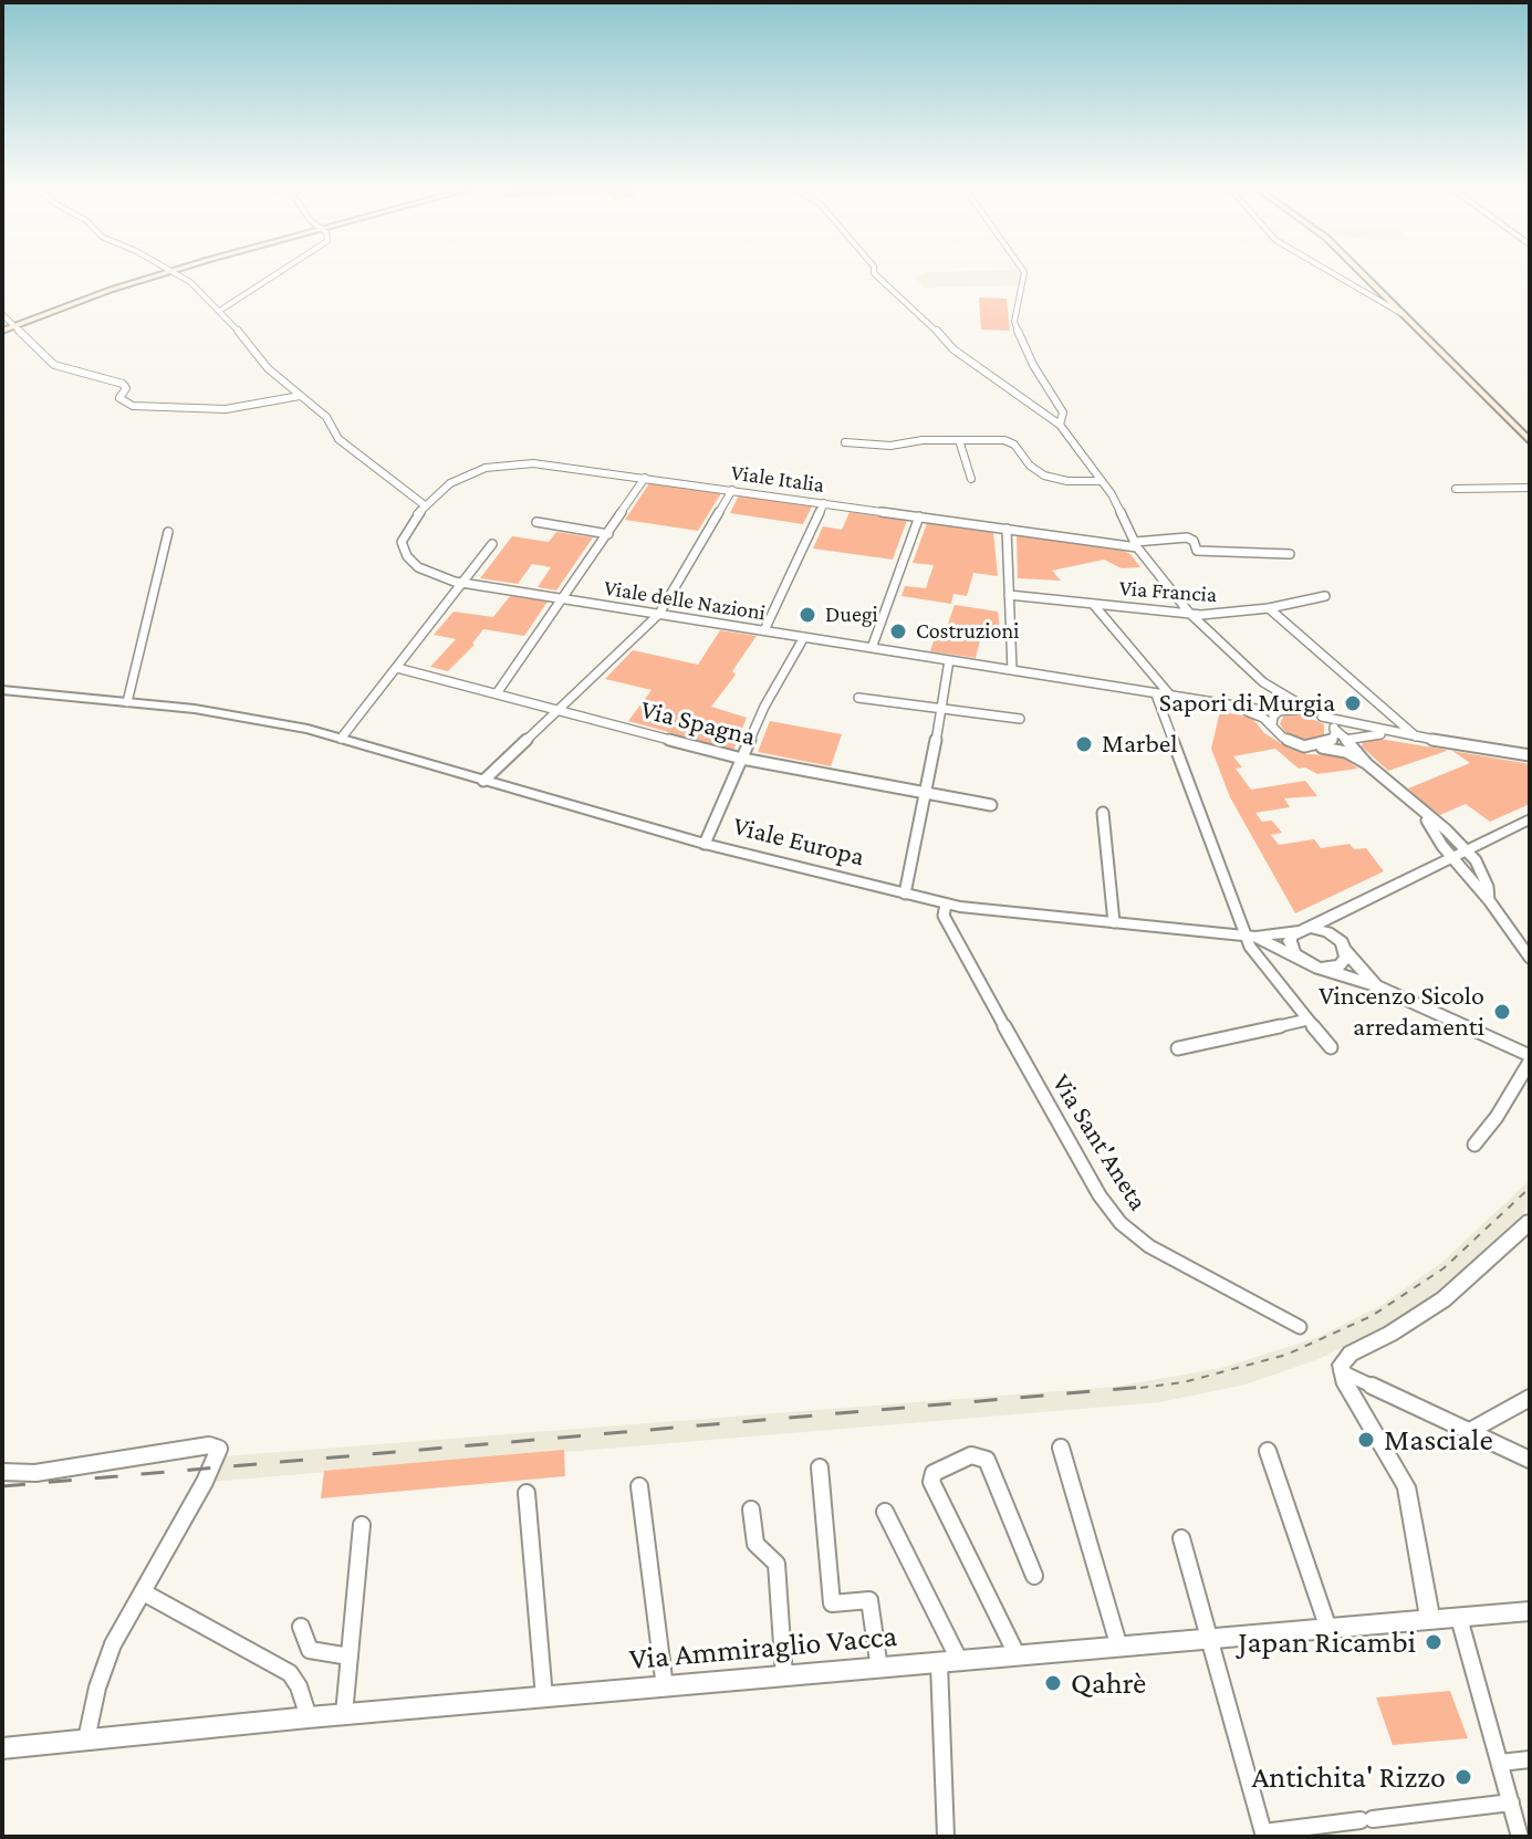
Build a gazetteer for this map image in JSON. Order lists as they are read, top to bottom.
{
  "streets": {
    "street": [
      "Viale Italia",
      "Via Francia",
      "Viale delle Nazioni",
      "Via Spagna",
      "Viale Europa",
      "Via Sant'Aneta",
      "Via Ammiraglio Vacca"
    ]
  },
  "crossings": [
    ["Viale Italia", "Viale delle Nazioni"],
    ["Viale Europa", "Via Sant'Aneta"]
  ],
  "places": [
    "Duegi",
    "Costruzioni",
    "Sapori di Murgia",
    "Marbel",
    "Vincenzo Sicolo arredamenti",
    "Masciale",
    "Japan Ricambi",
    "Qahrè",
    "Antichita' Rizzo"
  ]
}
